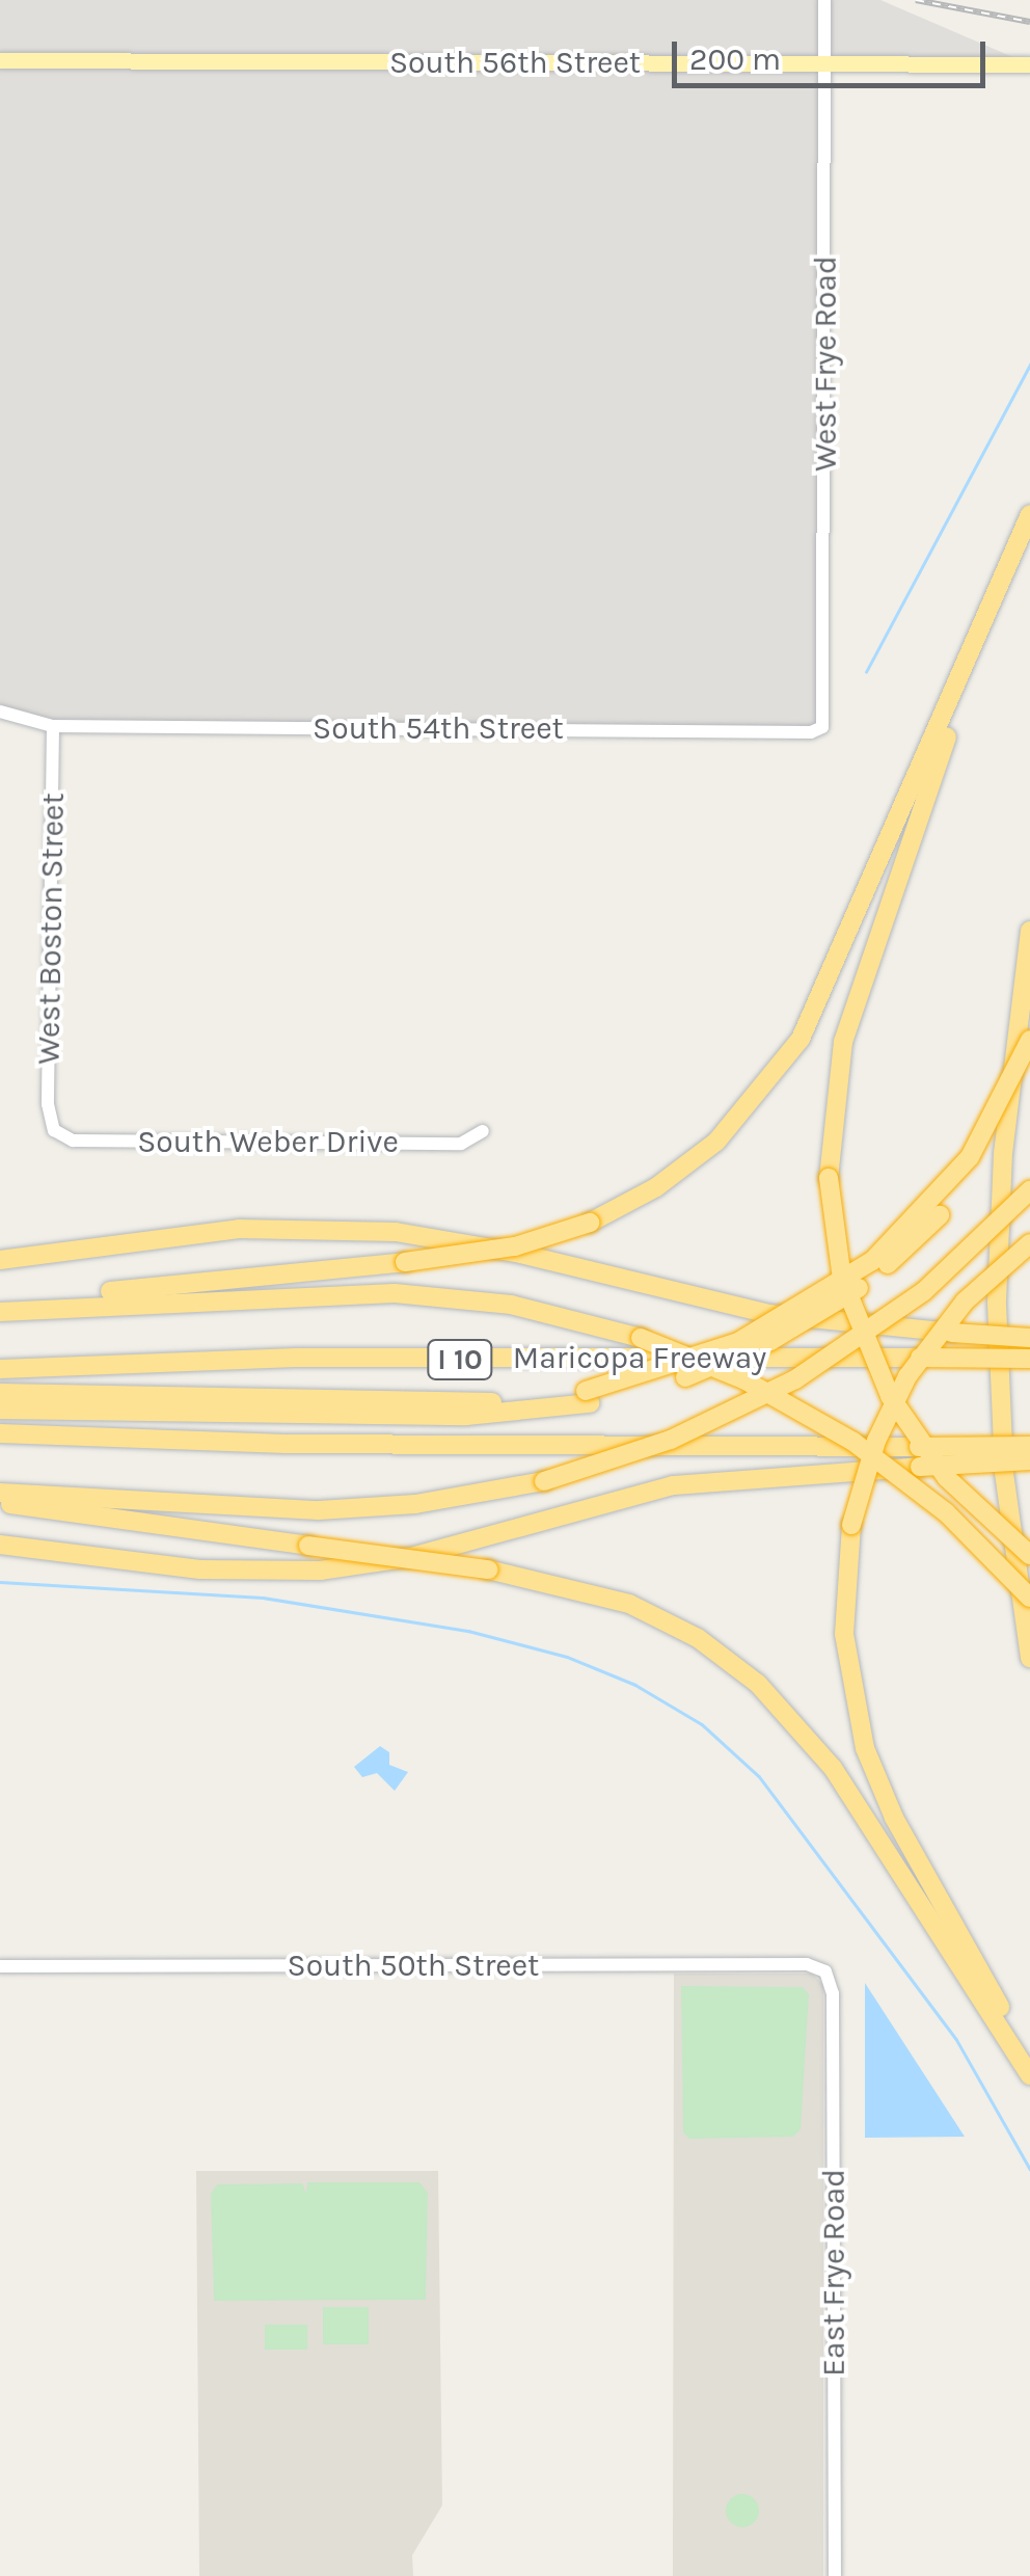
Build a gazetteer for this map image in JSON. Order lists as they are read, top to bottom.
{
  "streets": {
    "highway": ["Maricopa Freeway", "I 10"],
    "main road": ["South 56th Street"],
    "street": [
      "West Frye Road",
      "South 54th Street",
      "West Boston Street",
      "South Weber Drive",
      "South 50th Street",
      "East Frye Road"
    ]
  },
  "crossings": [
    ["South 56th Street", "West Frye Road"],
    ["West Frye Road", "South 54th Street"],
    ["South 54th Street", "West Boston Street"],
    ["West Boston Street", "South Weber Drive"],
    ["South 50th Street", "East Frye Road"]
  ],
  "scale_bar": "200 m"
}
